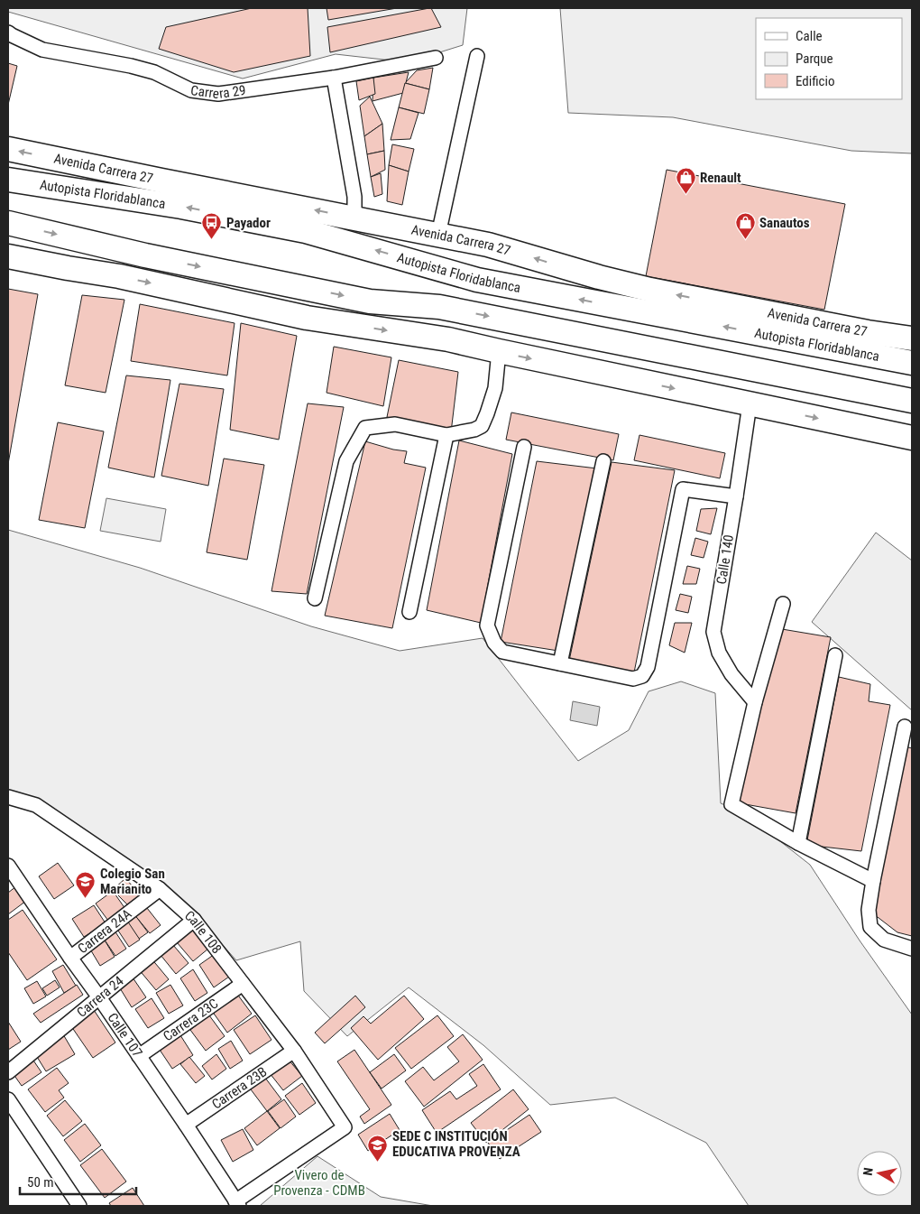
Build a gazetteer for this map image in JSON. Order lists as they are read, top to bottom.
{
  "streets": {
    "highway": ["Avenida Carrera 27", "Autopista Floridablanca"],
    "street": [
      "Carrera 29",
      "Calle 140",
      "Carrera 24A",
      "Calle 108",
      "Carrera 24",
      "Carrera 23C",
      "Calle 107",
      "Carrera 23B"
    ]
  },
  "crossings": [
    ["Carrera 24A", "Calle 108"],
    ["Carrera 24A", "Calle 107"],
    ["Calle 108", "Carrera 24"],
    ["Calle 108", "Carrera 23C"],
    ["Calle 108", "Calle 107"],
    ["Calle 108", "Carrera 23B"],
    ["Carrera 24", "Calle 107"],
    ["Carrera 23C", "Calle 107"],
    ["Calle 107", "Carrera 23B"]
  ],
  "parks": ["Vivero de Provenza - CDMB"],
  "places": {
    "shop": ["Renault", "Sanautos"],
    "bus stop": ["Payador"],
    "school or university": ["Colegio San Marianito", "SEDE C INSTITUCIÓN EDUCATIVA PROVENZA"]
  },
  "legend": ["Calle", "Parque", "Edificio"],
  "scale_bar": "50 m",
  "north": "left"
}
